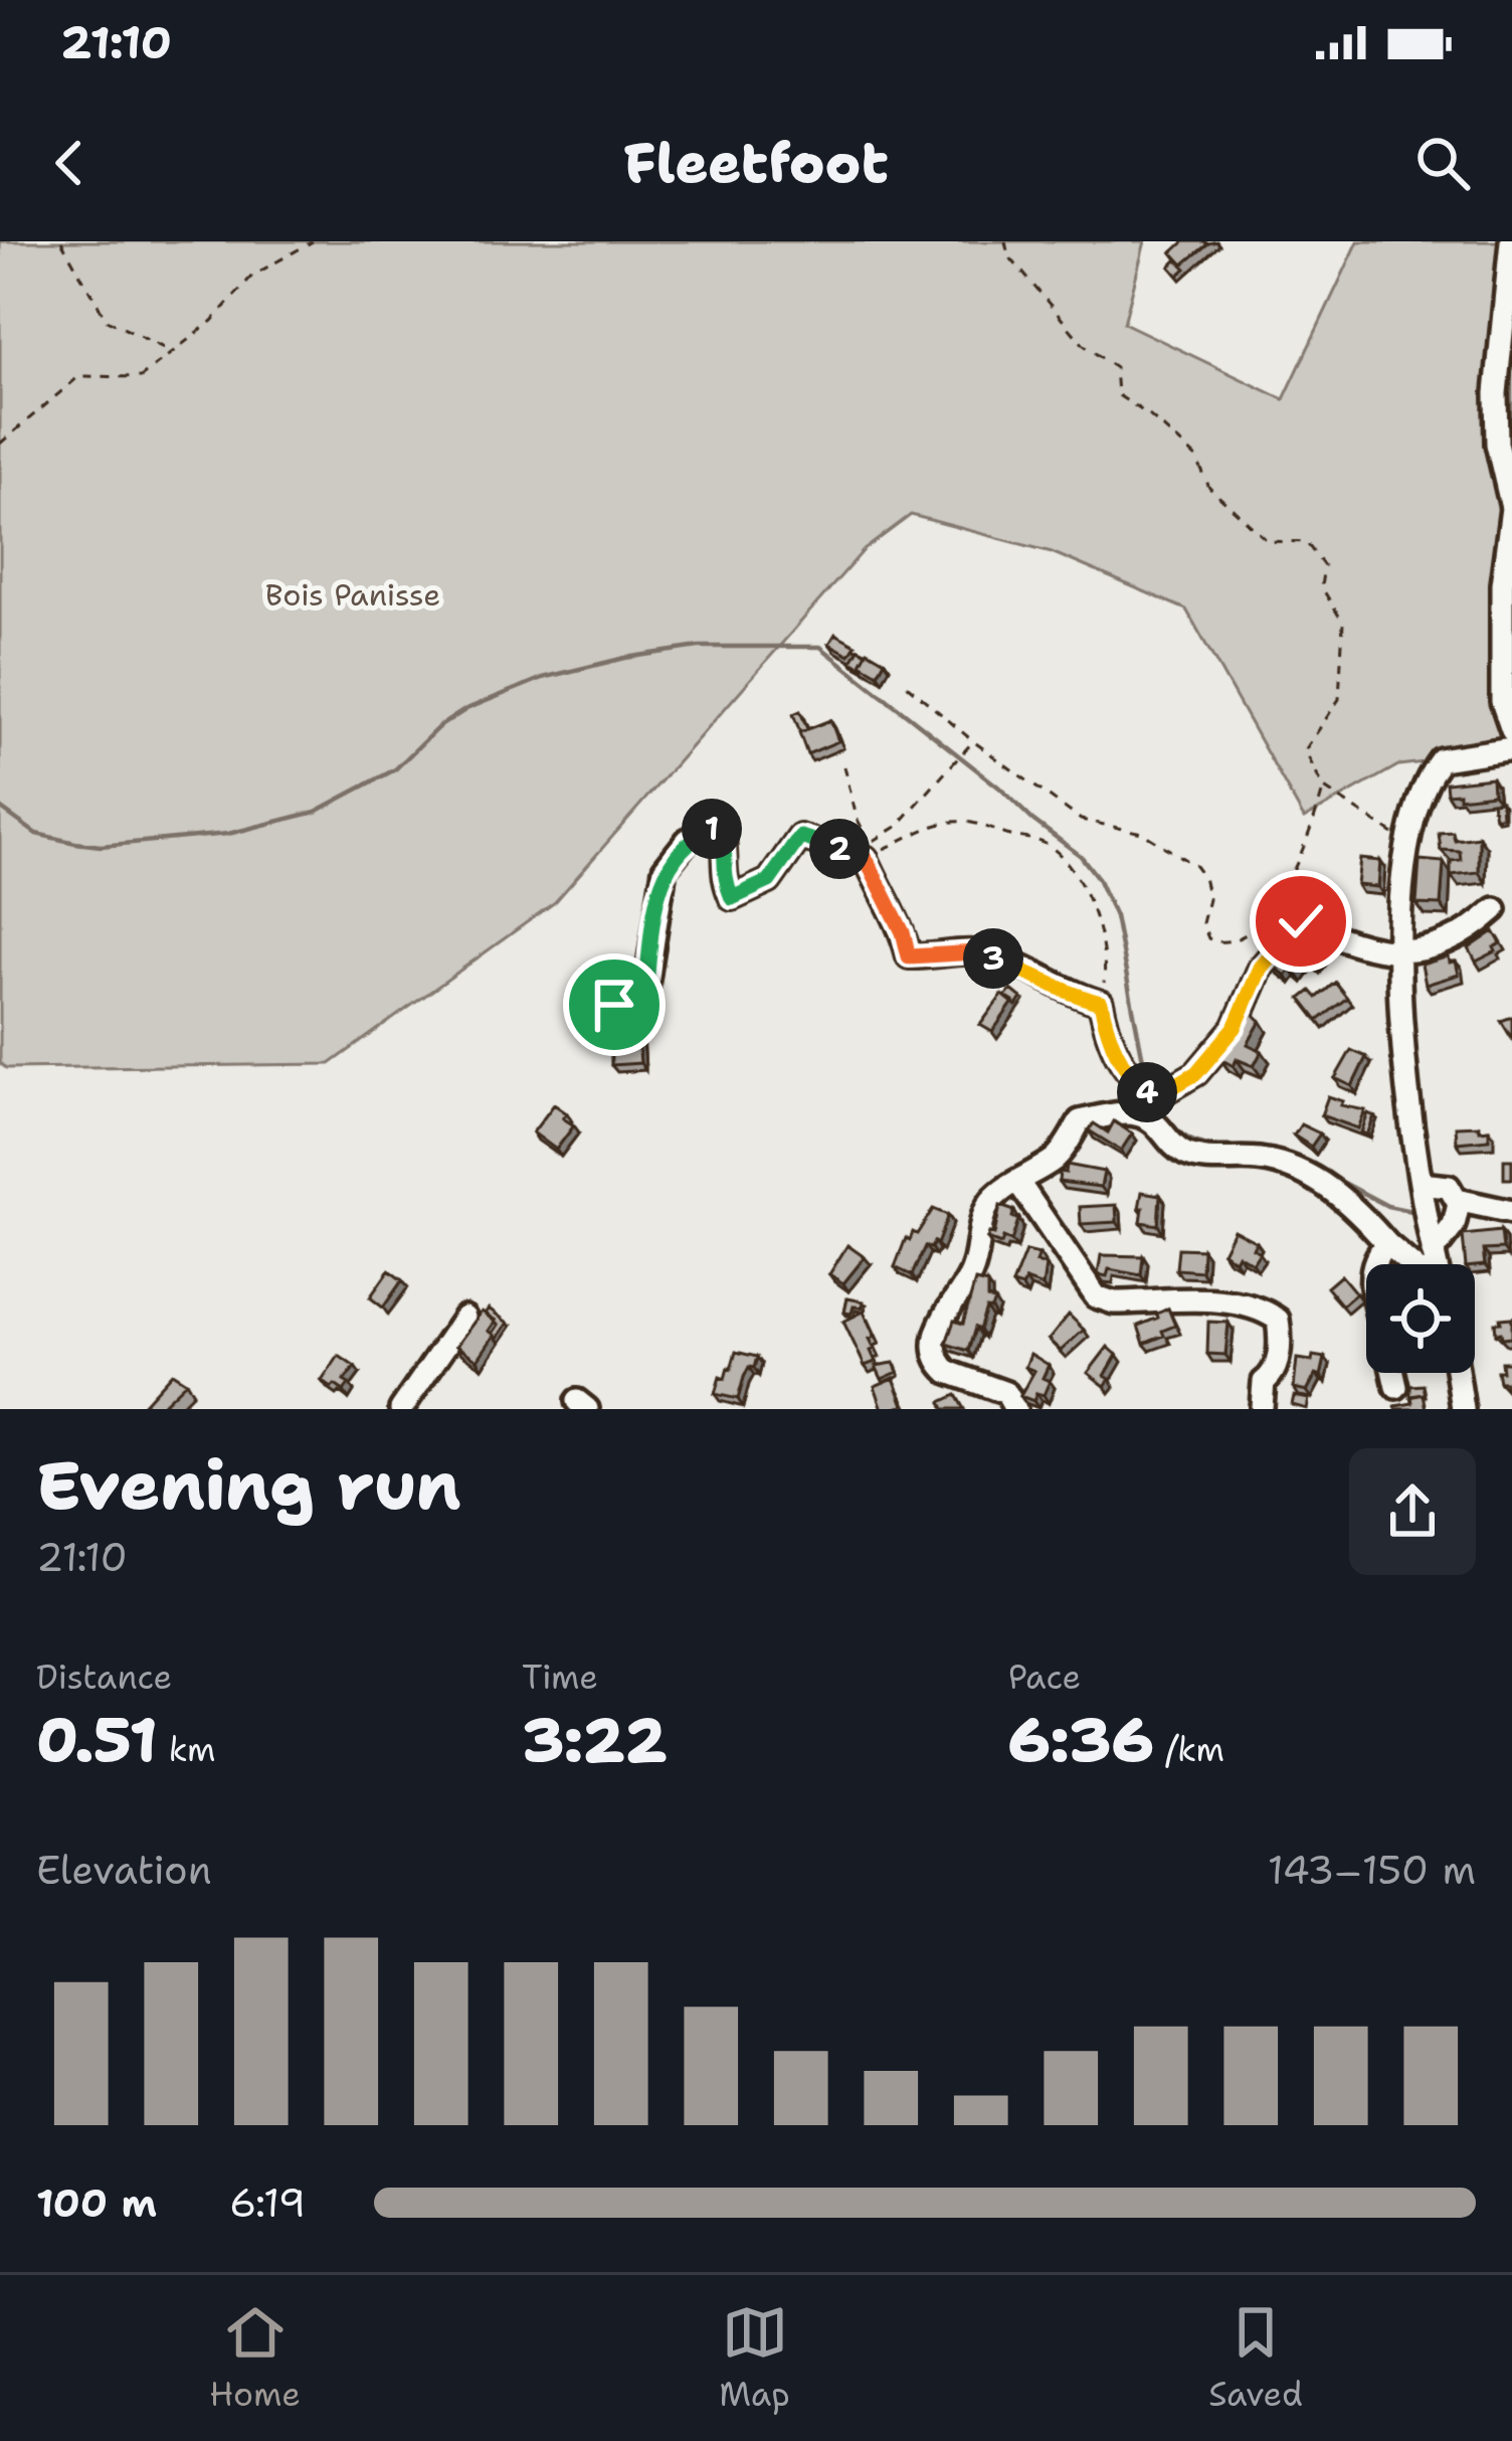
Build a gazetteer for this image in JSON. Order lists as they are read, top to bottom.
{
  "parks": ["Bois Panisse"],
  "page": {
    "status": "21:10",
    "header": "Fleetfoot",
    "pins": [
      "1",
      "2",
      "3",
      "4"
    ],
    "heading": ["Evening run", "21:10"],
    "stats": [
      ["Distance", "0.51 km"],
      ["Time", "3:22"],
      ["Pace", "6:36 /km"]
    ],
    "chart": ["Elevation", "143–150 m"],
    "list": [
      {
        "name": "100 m",
        "note": "6:19"
      }
    ],
    "tabs": ["Home", "Map", "Saved"]
  }
}
